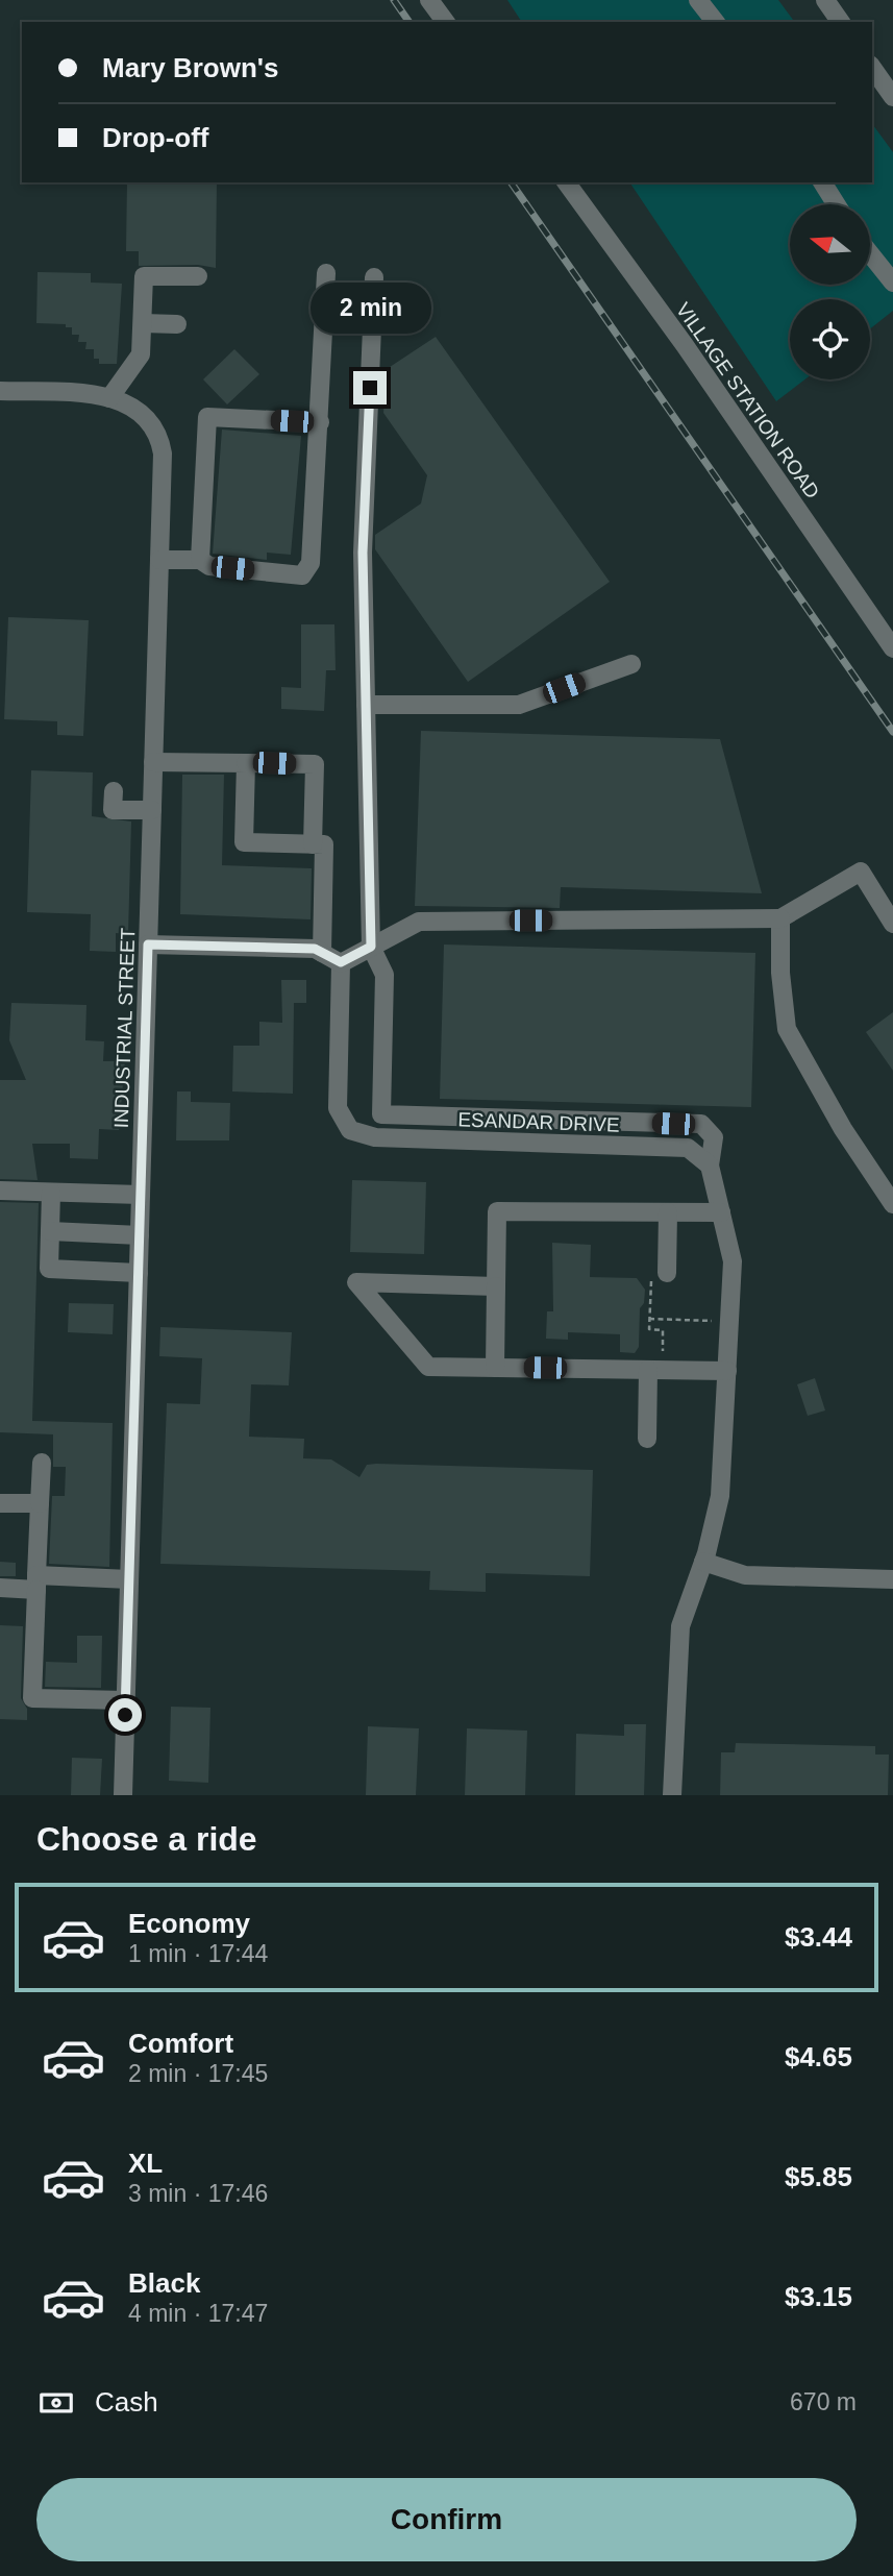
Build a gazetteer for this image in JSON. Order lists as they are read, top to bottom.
{
  "streets": {
    "street": ["VILLAGE STATION ROAD", "INDUSTRIAL STREET", "ESANDAR DRIVE"]
  },
  "north": "left",
  "page": {
    "banner": ["Mary Brown's", "Drop-off"],
    "bubble": "2 min",
    "heading": "Choose a ride",
    "list": [
      {
        "name": "Economy",
        "note": "1 min · 17:44",
        "value": "$3.44"
      },
      {
        "name": "Comfort",
        "note": "2 min · 17:45",
        "value": "$4.65"
      },
      {
        "name": "XL",
        "note": "3 min · 17:46",
        "value": "$5.85"
      },
      {
        "name": "Black",
        "note": "4 min · 17:47",
        "value": "$3.15"
      }
    ],
    "pay": ["Cash", "670 m"],
    "buttons": "Confirm"
  }
}
